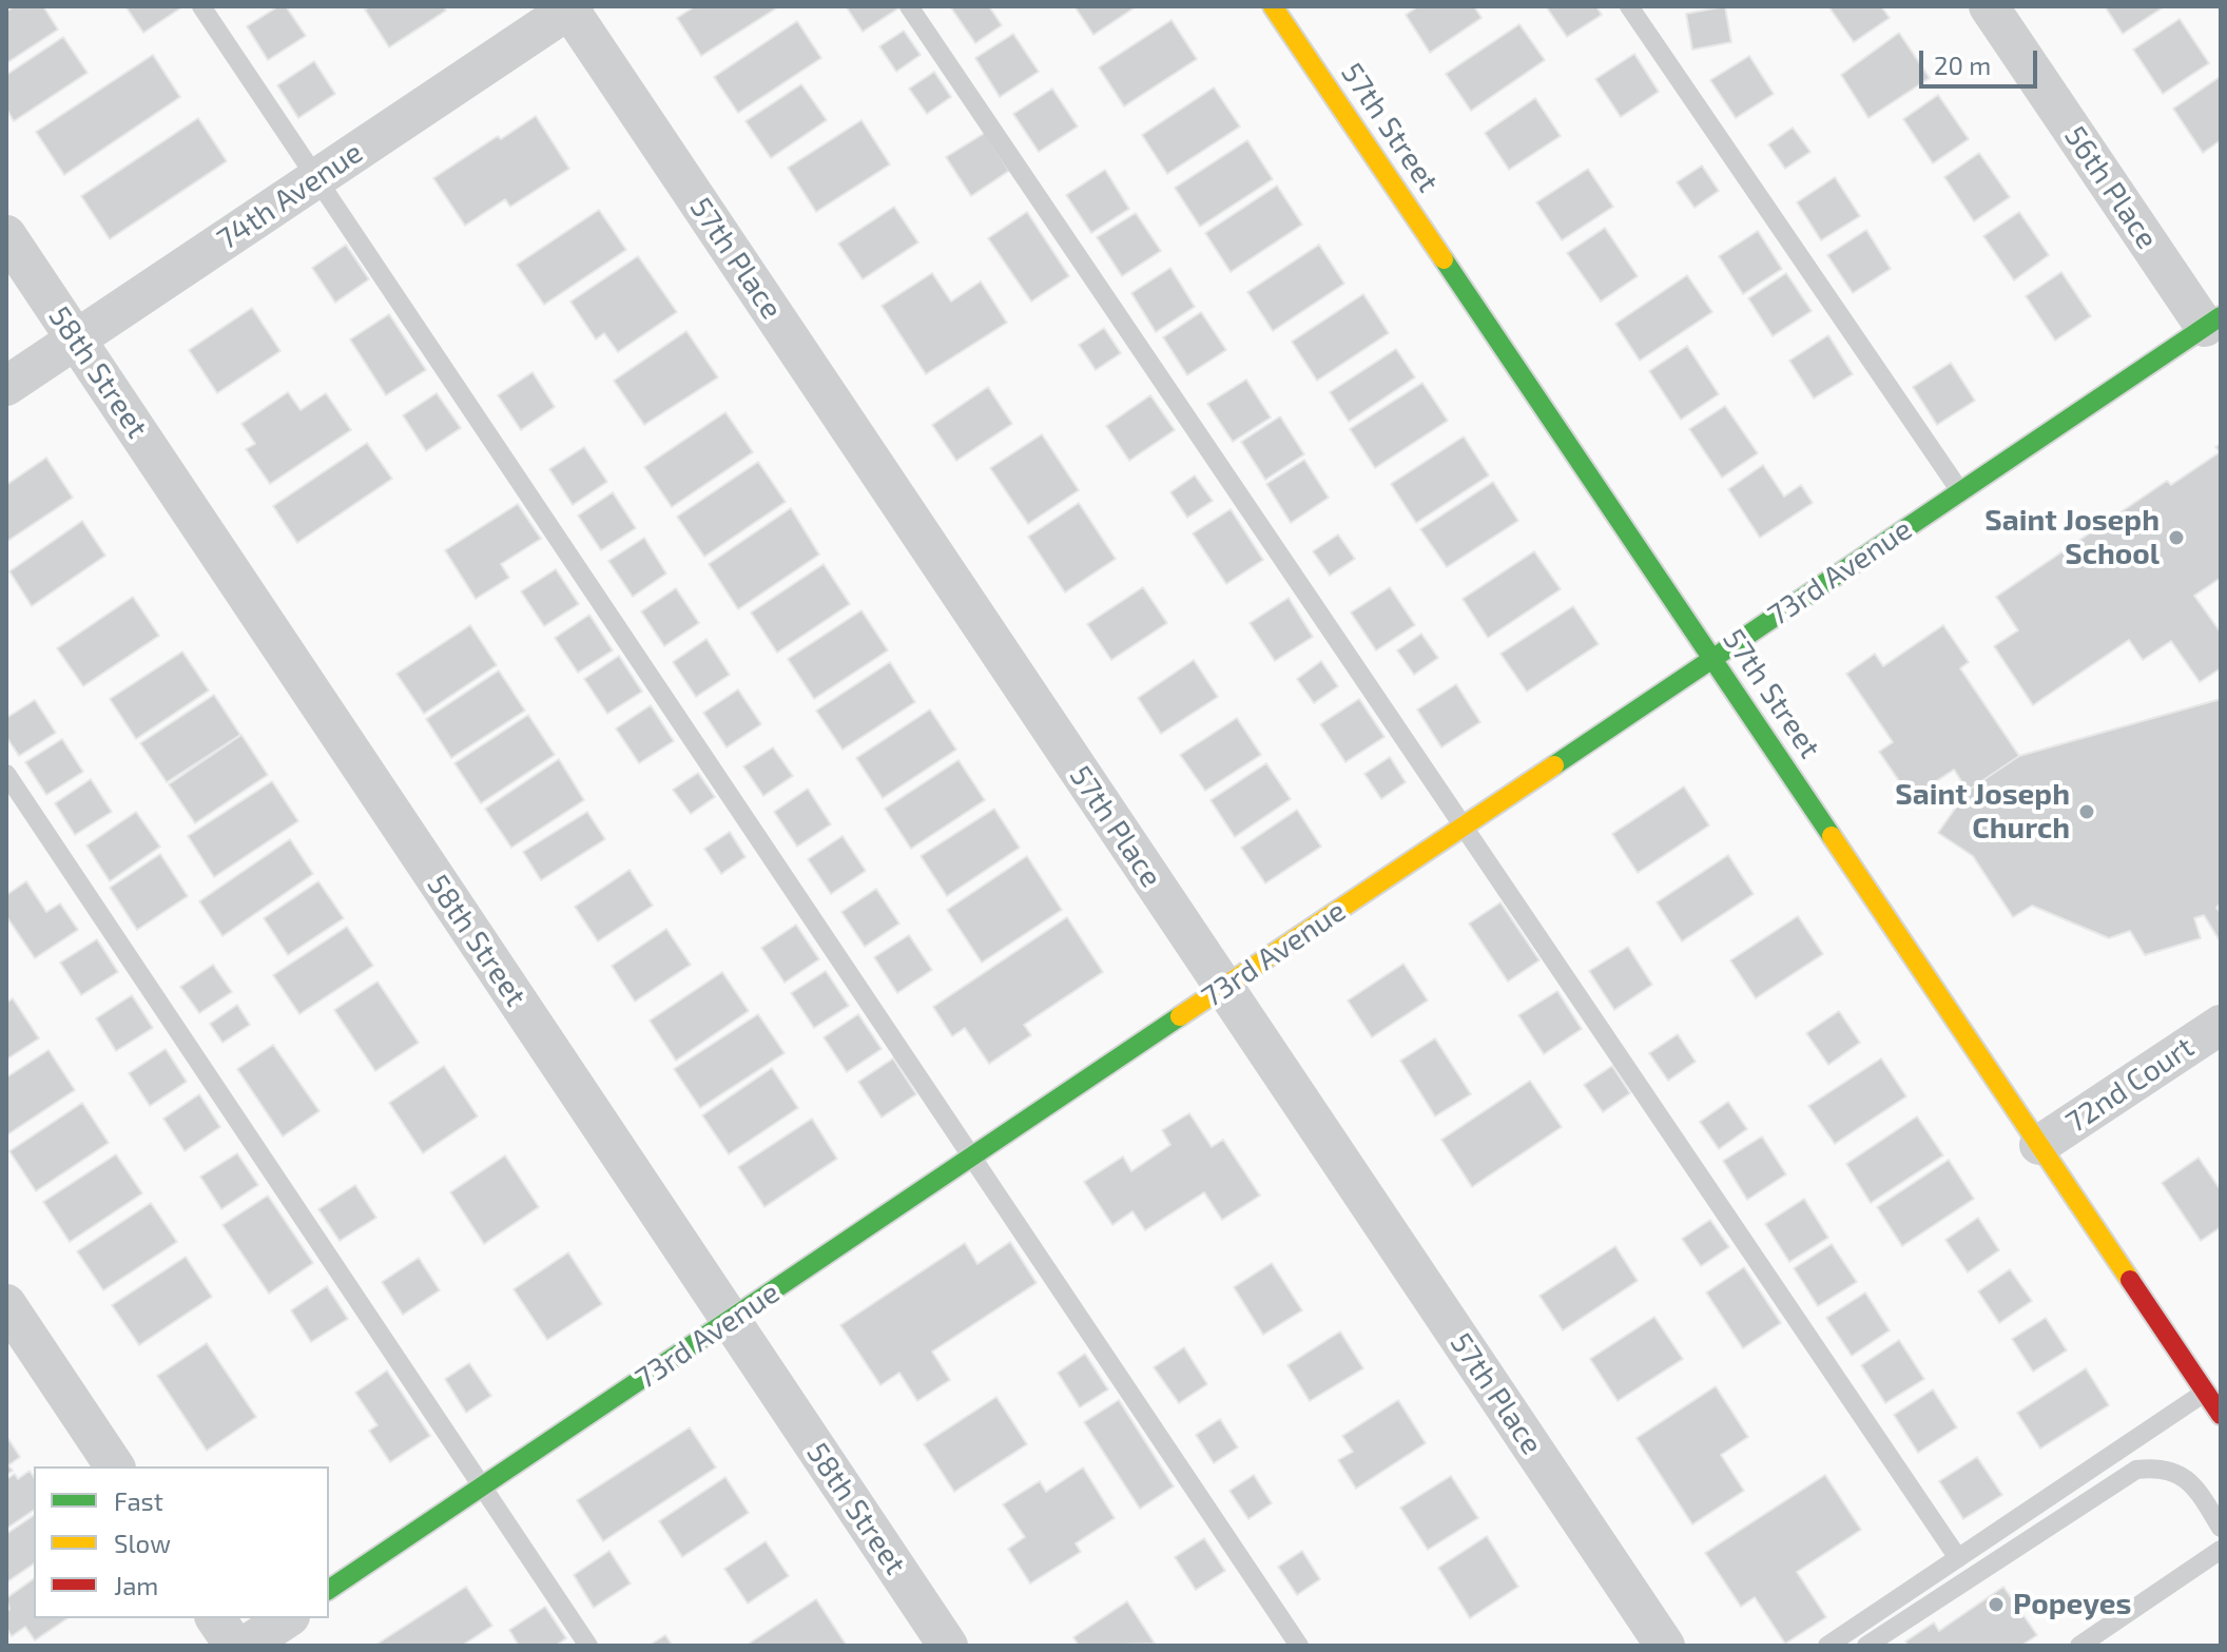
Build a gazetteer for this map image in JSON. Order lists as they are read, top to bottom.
{
  "streets": {
    "street": [
      "57th Street",
      "56th Place",
      "74th Avenue",
      "57th Place",
      "58th Street",
      "73rd Avenue",
      "72nd Court"
    ]
  },
  "crossings": [
    ["57th Street", "73rd Avenue"],
    ["57th Street", "72nd Court"],
    ["56th Place", "73rd Avenue"],
    ["74th Avenue", "57th Place"],
    ["74th Avenue", "58th Street"],
    ["57th Place", "73rd Avenue"],
    ["58th Street", "73rd Avenue"]
  ],
  "places": ["Saint Joseph School", "Saint Joseph Church", "Popeyes"],
  "legend": ["Fast", "Slow", "Jam"],
  "scale_bar": "20 m"
}
